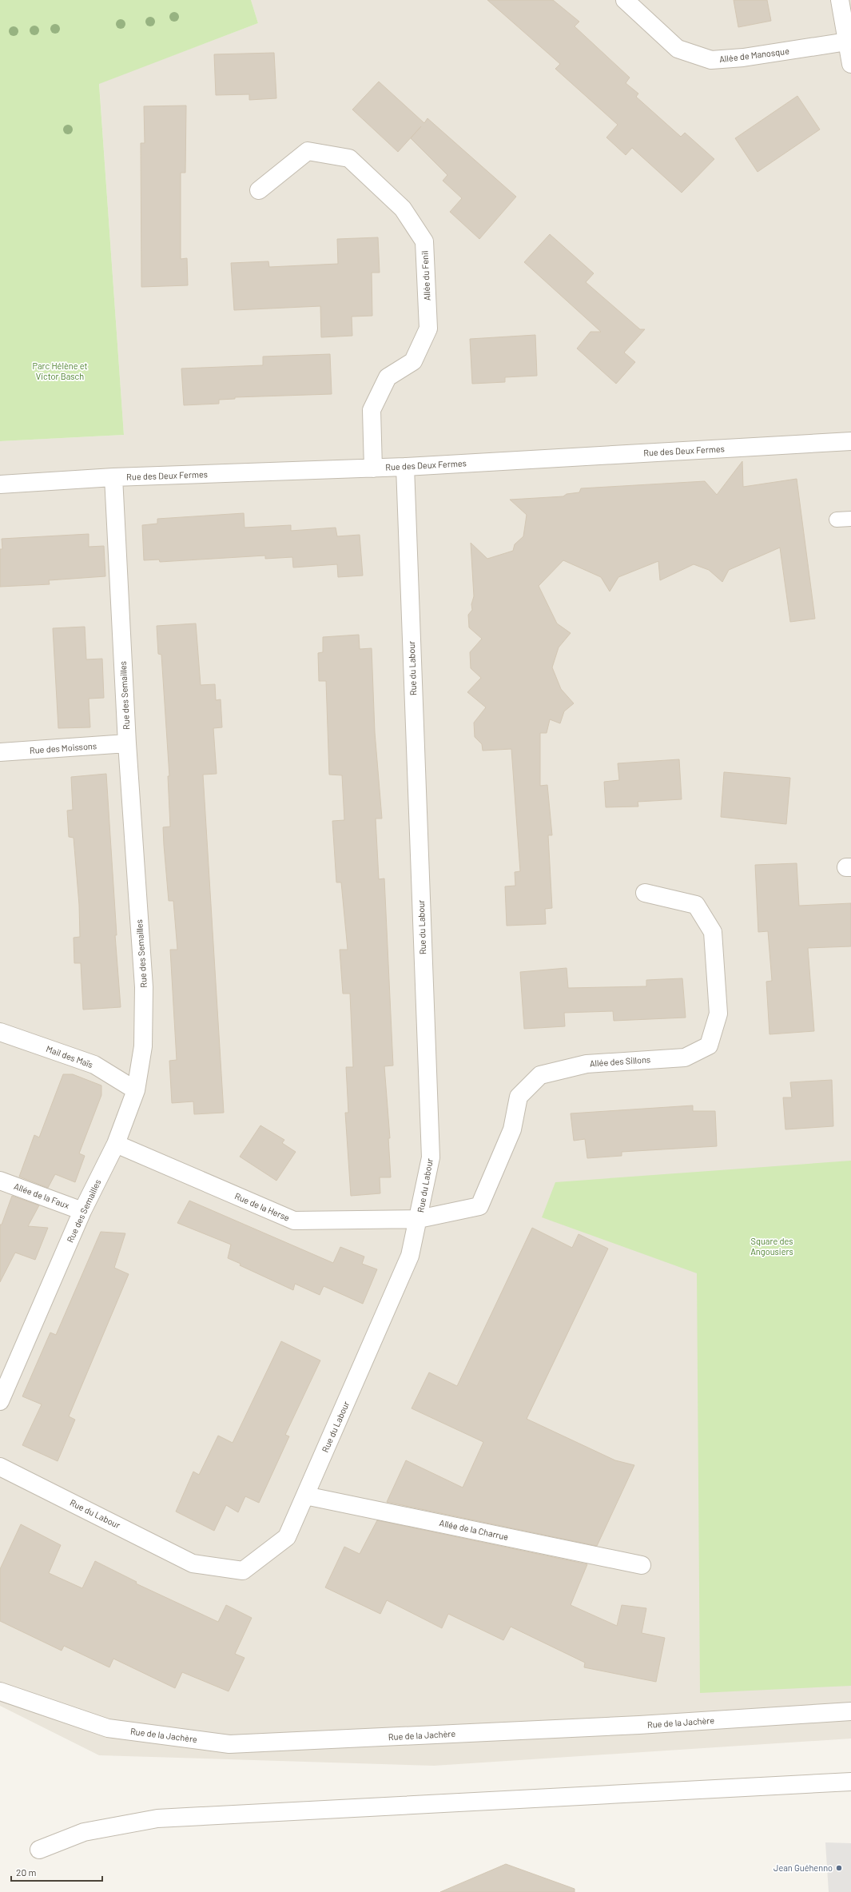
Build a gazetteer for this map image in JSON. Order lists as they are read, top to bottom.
{
  "streets": {
    "street": [
      "Allée de Manosque",
      "Allée du Fenil",
      "Rue des Deux Fermes",
      "Rue du Labour",
      "Rue des Semailles",
      "Rue des Moissons",
      "Mail des Maïs",
      "Allée des Sillons",
      "Allée de la Faux",
      "Rue de la Herse",
      "Allée de la Charrue",
      "Rue de la Jachère"
    ]
  },
  "crossings": [
    ["Allée du Fenil", "Rue des Deux Fermes"],
    ["Rue des Deux Fermes", "Rue du Labour"],
    ["Rue des Deux Fermes", "Rue des Semailles"],
    ["Rue du Labour", "Allée des Sillons"],
    ["Rue du Labour", "Rue de la Herse"],
    ["Rue du Labour", "Allée de la Charrue"],
    ["Rue des Semailles", "Rue des Moissons"],
    ["Rue des Semailles", "Mail des Maïs"],
    ["Rue des Semailles", "Allée de la Faux"],
    ["Rue des Semailles", "Rue de la Herse"],
    ["Allée des Sillons", "Rue de la Herse"]
  ],
  "parks": ["Parc Hélène et Victor Basch", "Square des Angousiers"],
  "places": ["Jean Guéhenno"],
  "scale_bar": "20 m"
}
